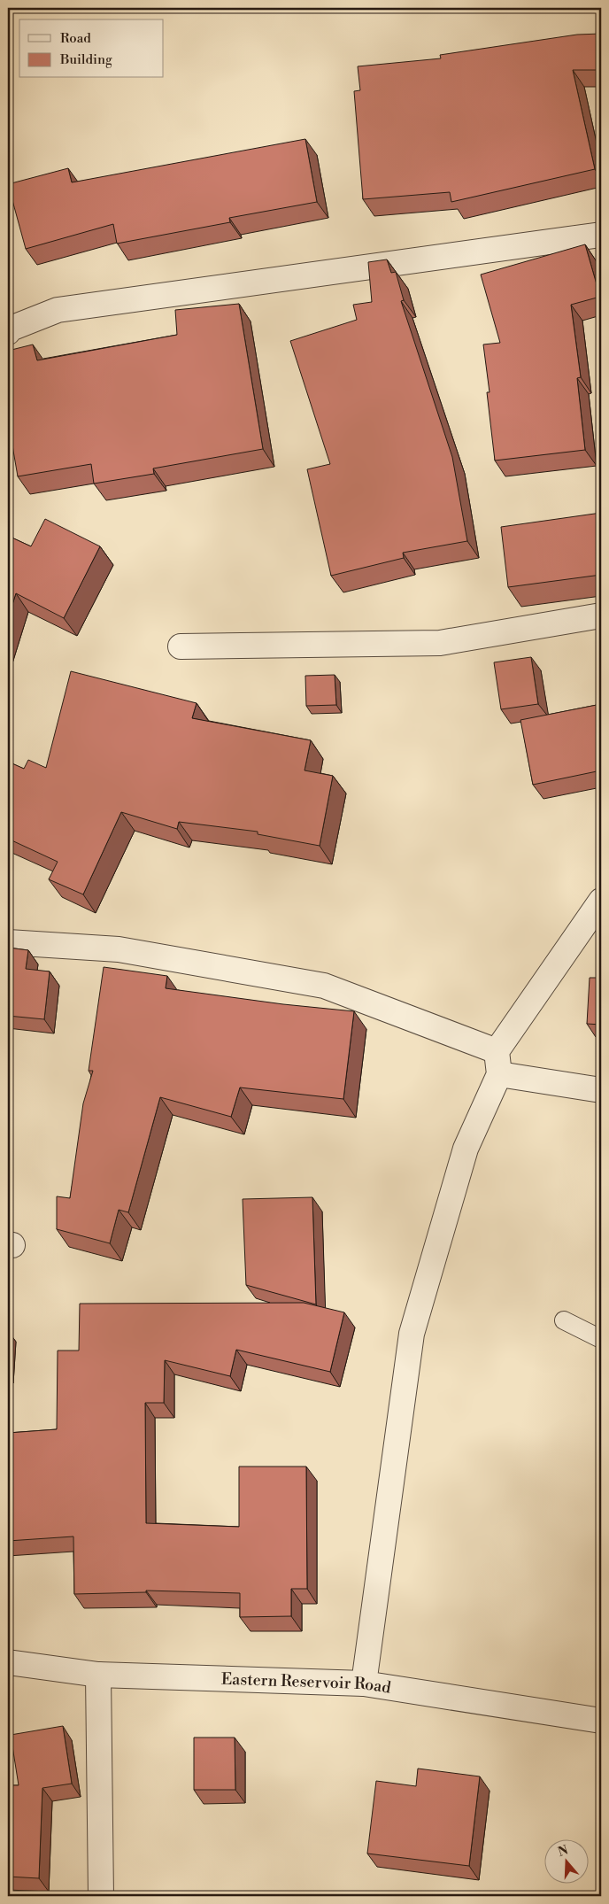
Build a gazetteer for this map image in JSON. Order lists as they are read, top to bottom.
{
  "streets": {
    "street": ["Eastern Reservoir Road"]
  },
  "legend": ["Road", "Building"],
  "north": "top"
}
